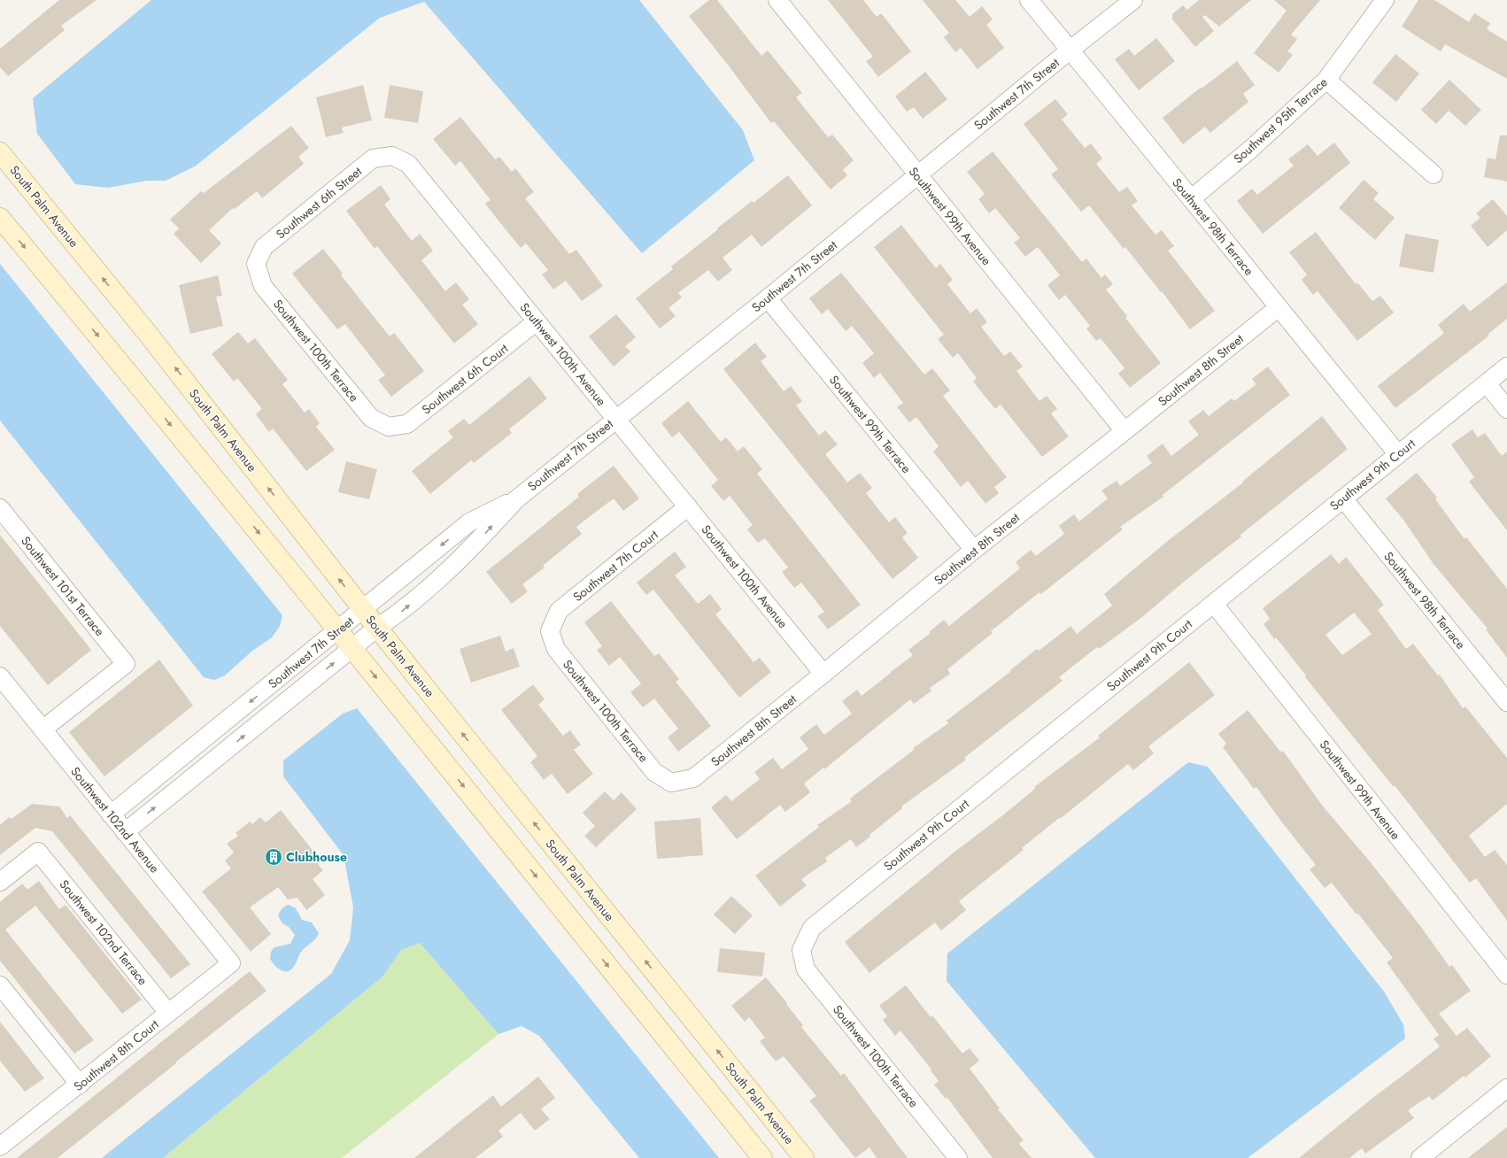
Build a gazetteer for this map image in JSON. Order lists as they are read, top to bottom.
{
  "streets": {
    "main road": ["South Palm Avenue"],
    "street": [
      "Southwest 7th Street",
      "Southwest 95th Terrace",
      "Southwest 6th Street",
      "Southwest 99th Avenue",
      "Southwest 98th Terrace",
      "Southwest 100th Terrace",
      "Southwest 100th Avenue",
      "Southwest 8th Street",
      "Southwest 6th Court",
      "Southwest 99th Terrace",
      "Southwest 9th Court",
      "Southwest 7th Court",
      "Southwest 101st Terrace",
      "Southwest 102nd Avenue",
      "Southwest 102nd Terrace",
      "Southwest 8th Court"
    ]
  },
  "crossings": [
    ["Southwest 7th Street", "South Palm Avenue"],
    ["Southwest 7th Street", "Southwest 99th Avenue"],
    ["Southwest 7th Street", "Southwest 98th Terrace"],
    ["Southwest 7th Street", "Southwest 100th Avenue"],
    ["Southwest 7th Street", "Southwest 99th Terrace"],
    ["Southwest 7th Street", "Southwest 102nd Avenue"],
    ["Southwest 95th Terrace", "Southwest 98th Terrace"],
    ["Southwest 6th Street", "Southwest 100th Terrace"],
    ["Southwest 6th Street", "Southwest 100th Avenue"],
    ["Southwest 99th Avenue", "Southwest 8th Street"],
    ["Southwest 99th Avenue", "Southwest 9th Court"],
    ["Southwest 98th Terrace", "Southwest 8th Street"],
    ["Southwest 98th Terrace", "Southwest 9th Court"],
    ["Southwest 100th Terrace", "Southwest 8th Street"],
    ["Southwest 100th Terrace", "Southwest 6th Court"],
    ["Southwest 100th Terrace", "Southwest 9th Court"],
    ["Southwest 100th Terrace", "Southwest 7th Court"],
    ["Southwest 100th Avenue", "Southwest 8th Street"],
    ["Southwest 100th Avenue", "Southwest 6th Court"],
    ["Southwest 100th Avenue", "Southwest 7th Court"],
    ["Southwest 8th Street", "Southwest 99th Terrace"],
    ["Southwest 101st Terrace", "Southwest 102nd Avenue"],
    ["Southwest 102nd Avenue", "Southwest 8th Court"],
    ["Southwest 102nd Terrace", "Southwest 8th Court"]
  ],
  "places": {
    "building": ["Clubhouse"]
  }
}
